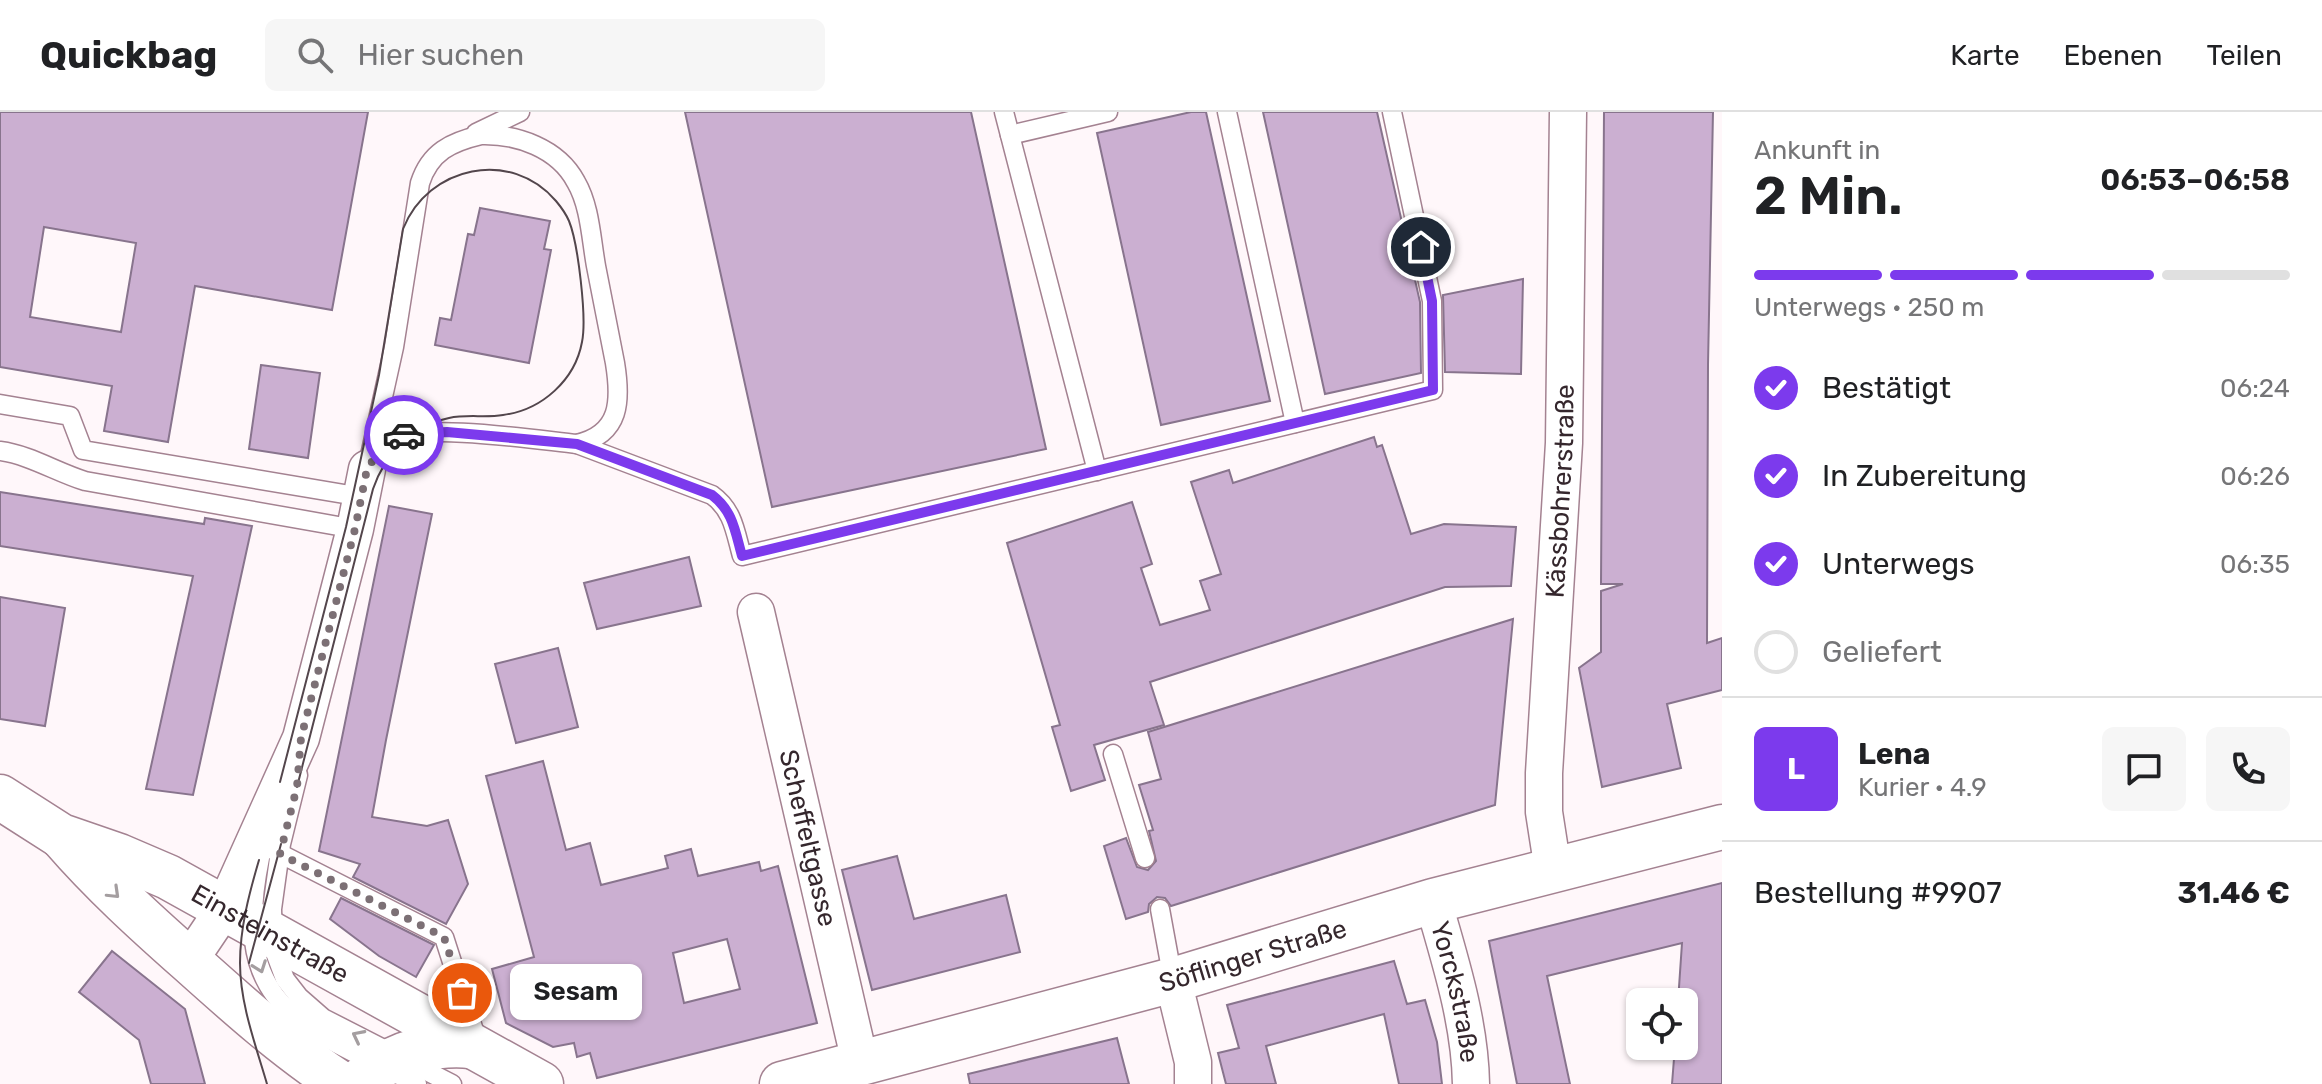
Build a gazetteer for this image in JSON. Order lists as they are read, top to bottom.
{
  "streets": {
    "street": [
      "Kässbohrerstraße",
      "Scheffeltgasse",
      "Einsteinstraße",
      "Söflinger Straße",
      "Yorckstraße"
    ]
  },
  "crossings": [
    ["Kässbohrerstraße", "Söflinger Straße"],
    ["Scheffeltgasse", "Söflinger Straße"],
    ["Söflinger Straße", "Yorckstraße"]
  ],
  "places": ["Sesam"],
  "page": {
    "header": "Quickbag",
    "search": "Hier suchen",
    "nav": ["Karte", "Ebenen", "Teilen"],
    "heading": ["2 Min.", "Ankunft in", "06:53–06:58"],
    "panel": [
      "Lena",
      "Kurier · 4.9",
      "Bestellung #9907",
      "31.46 €"
    ],
    "bar": "Unterwegs · 250 m",
    "list": [
      ["Bestätigt", "06:24"],
      ["In Zubereitung", "06:26"],
      ["Unterwegs", "06:35"],
      "Geliefert"
    ],
    "round": "L",
    "bubble": "Sesam"
  }
}
